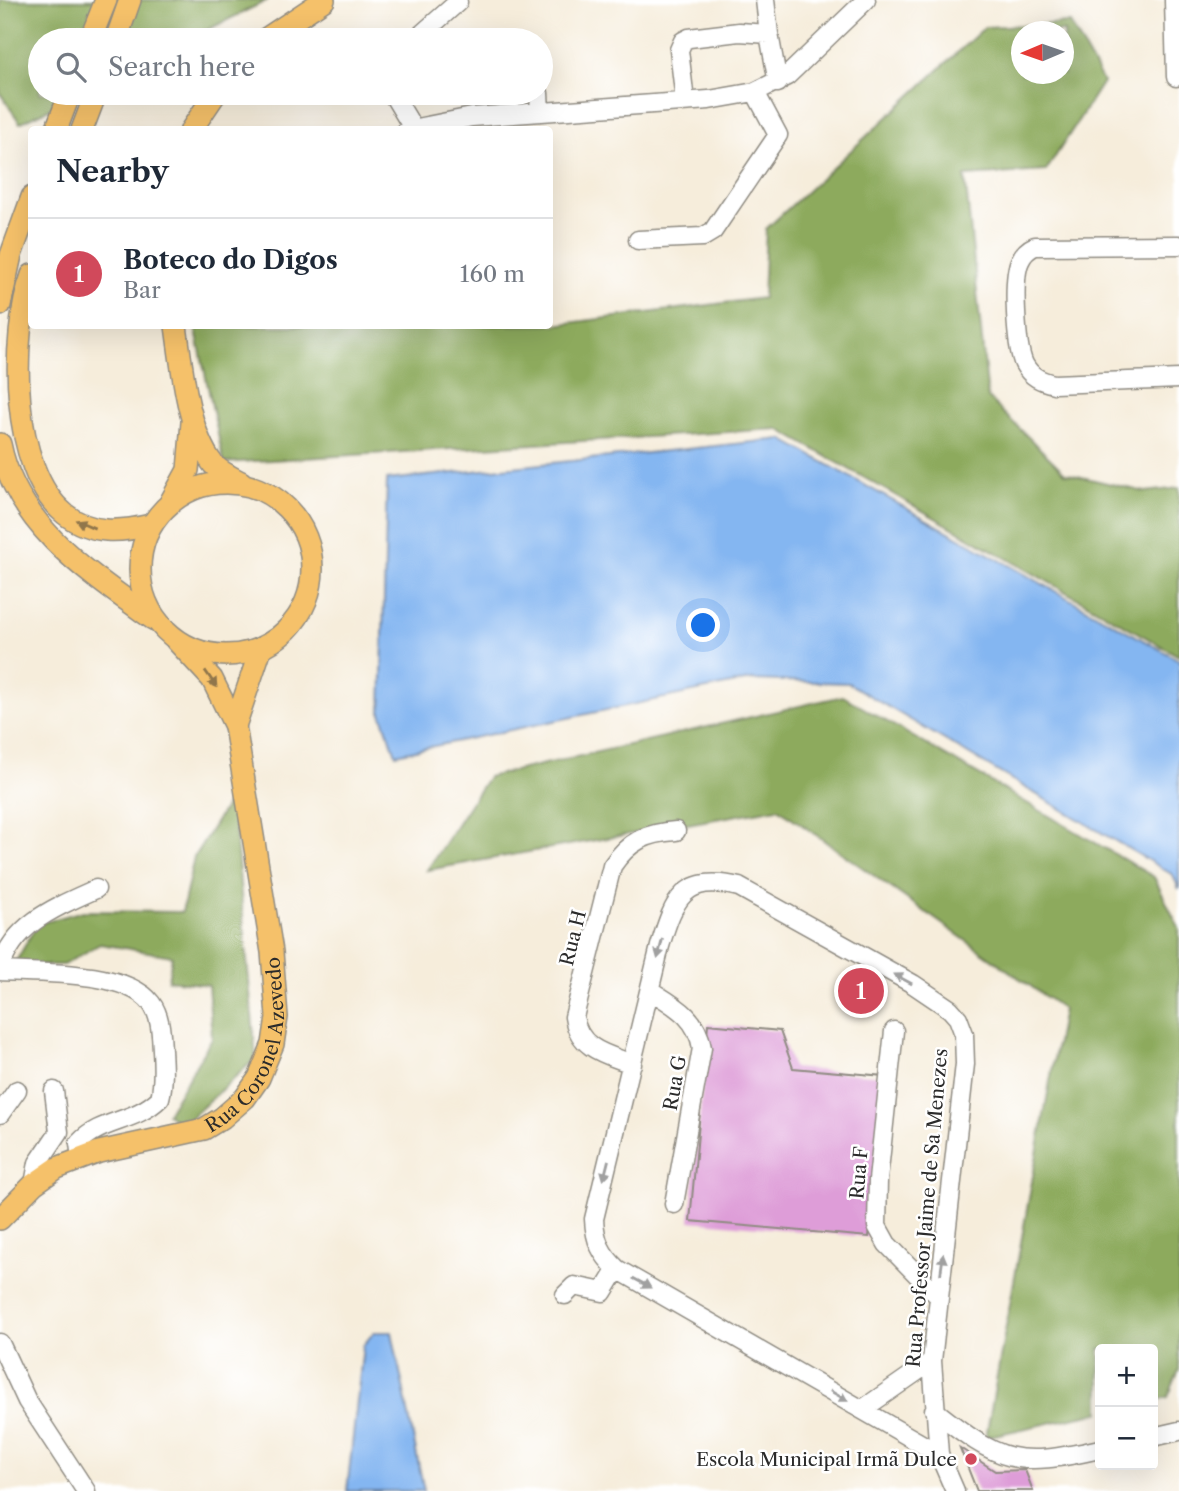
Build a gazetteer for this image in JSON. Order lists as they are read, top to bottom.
{
  "streets": {
    "main road": ["Rua Coronel Azevedo"],
    "street": [
      "Rua H",
      "Rua G",
      "Rua F",
      "Rua Professor Jaime de Sa Menezes"
    ]
  },
  "crossings": [
    ["Rua H", "Rua Professor Jaime de Sa Menezes"],
    ["Rua G", "Rua Professor Jaime de Sa Menezes"],
    ["Rua F", "Rua Professor Jaime de Sa Menezes"]
  ],
  "places": ["Escola Municipal Irmã Dulce"],
  "north": "left",
  "page": {
    "search": "Search here",
    "heading": "Nearby",
    "list": [
      {
        "mark": "1",
        "name": "Boteco do Digos",
        "note": "Bar",
        "value": "160 m"
      }
    ],
    "pins": "1",
    "map_buttons": ["+", "−"]
  }
}
